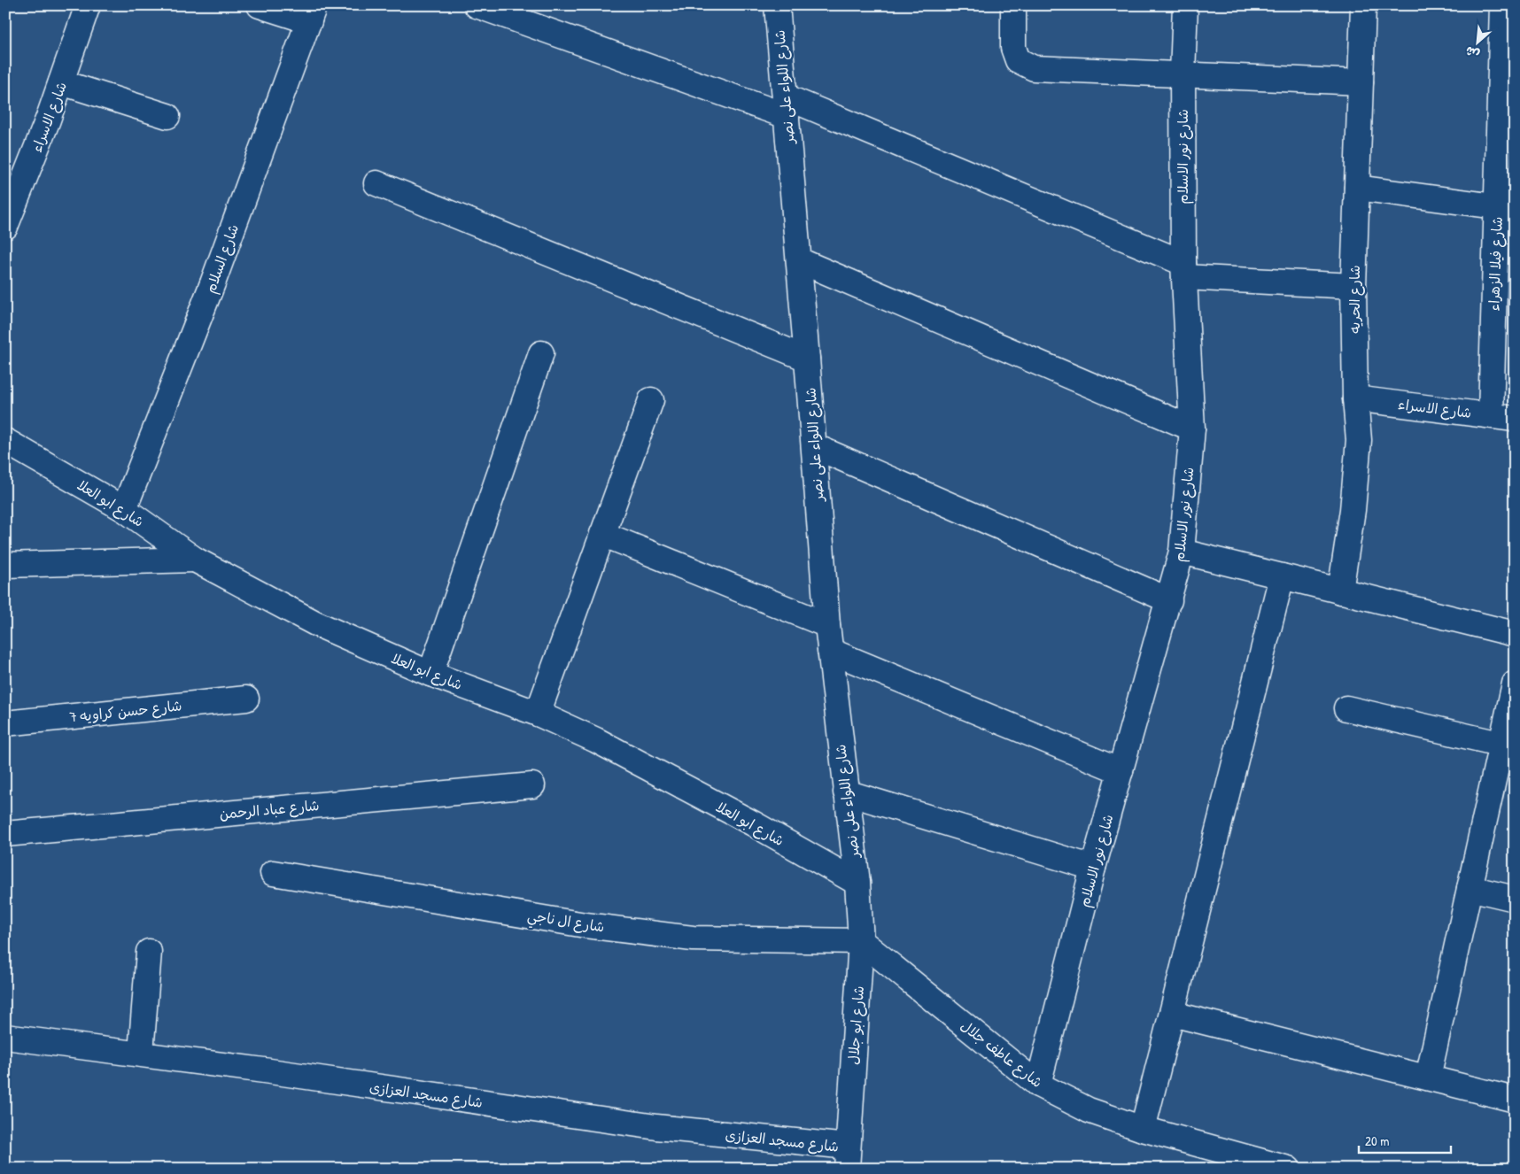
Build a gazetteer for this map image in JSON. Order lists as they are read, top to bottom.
{
  "streets": {
    "street": [
      "شارع اللواء على نصر",
      "شارع الاسراء",
      "شارع نور الاسلام",
      "شارع السلام",
      "شارع فيلا الزهراء",
      "شارع الحريه",
      "شارع ابو العلا",
      "شارع حسن كراويه 7",
      "شارع عباد الرحمن",
      "شارع ال ناجي",
      "شارع ابو جلال",
      "شارع عاطف جلال",
      "شارع مسجد العزازى"
    ]
  },
  "crossings": [
    ["شارع اللواء على نصر", "شارع ابو العلا"],
    ["شارع اللواء على نصر", "شارع ابو جلال"],
    ["شارع الاسراء", "شارع فيلا الزهراء"],
    ["شارع الاسراء", "شارع الحريه"],
    ["شارع نور الاسلام", "شارع عاطف جلال"],
    ["شارع السلام", "شارع ابو العلا"],
    ["شارع ابو العلا", "شارع ابو جلال"],
    ["شارع ال ناجي", "شارع ابو جلال"],
    ["شارع ال ناجي", "شارع عاطف جلال"],
    ["شارع ابو جلال", "شارع عاطف جلال"],
    ["شارع ابو جلال", "شارع مسجد العزازى"]
  ],
  "scale_bar": "20 m",
  "north": "bottom left"
}
